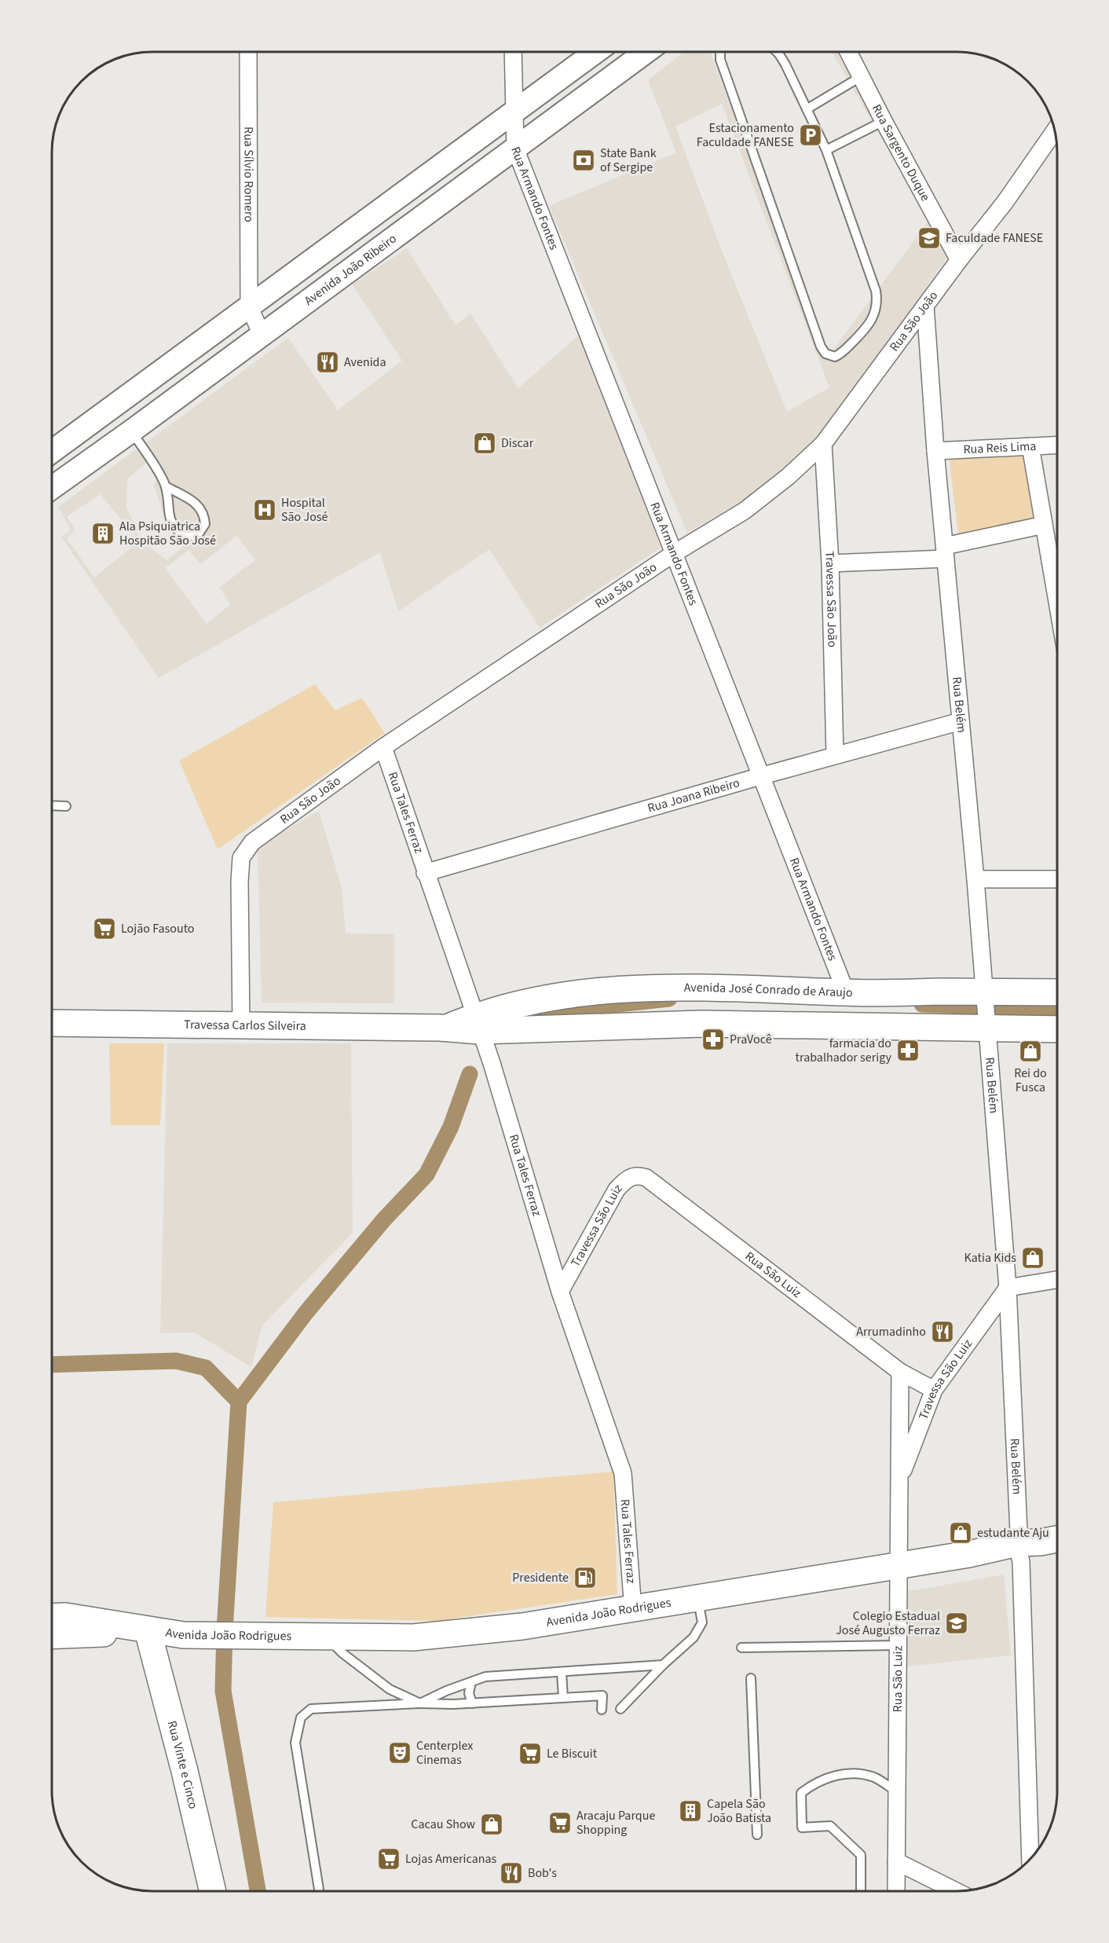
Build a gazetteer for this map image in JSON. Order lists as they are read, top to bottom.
{
  "streets": {
    "main road": [
      "Avenida João Ribeiro",
      "Avenida José Conrado de Araujo",
      "Travessa Carlos Silveira",
      "Avenida João Rodrigues",
      "Rua Vinte e Cinco"
    ],
    "street": [
      "Rua Sargento Duque",
      "Rua Sílvio Romero",
      "Rua Armando Fontes",
      "Rua São João",
      "Rua Reis Lima",
      "Travessa São João",
      "Rua Belém",
      "Rua Joana Ribeiro",
      "Rua Tales Ferraz",
      "Travessa São Luiz",
      "Rua São Luiz"
    ]
  },
  "crossings": [
    ["Rua Sargento Duque", "Rua São João"],
    ["Rua Armando Fontes", "Avenida João Ribeiro"],
    ["Rua Armando Fontes", "Rua São João"],
    ["Rua Armando Fontes", "Rua Joana Ribeiro"],
    ["Rua Armando Fontes", "Avenida José Conrado de Araujo"],
    ["Rua São João", "Travessa São João"],
    ["Rua São João", "Rua Belém"],
    ["Rua São João", "Rua Tales Ferraz"],
    ["Rua São João", "Travessa Carlos Silveira"],
    ["Rua Reis Lima", "Rua Belém"],
    ["Travessa São João", "Rua Joana Ribeiro"],
    ["Rua Belém", "Rua Joana Ribeiro"],
    ["Rua Belém", "Avenida José Conrado de Araujo"],
    ["Rua Belém", "Travessa São Luiz"],
    ["Rua Belém", "Avenida João Rodrigues"],
    ["Rua Joana Ribeiro", "Rua Tales Ferraz"],
    ["Rua Tales Ferraz", "Avenida José Conrado de Araujo"],
    ["Rua Tales Ferraz", "Travessa Carlos Silveira"],
    ["Rua Tales Ferraz", "Travessa São Luiz"],
    ["Rua Tales Ferraz", "Avenida João Rodrigues"],
    ["Avenida José Conrado de Araujo", "Travessa Carlos Silveira"],
    ["Travessa São Luiz", "Rua São Luiz"],
    ["Rua São Luiz", "Avenida João Rodrigues"],
    ["Avenida João Rodrigues", "Rua Vinte e Cinco"]
  ],
  "places": {
    "parking": ["Estacionamento Faculdade FANESE"],
    "bank": ["State Bank of Sergipe"],
    "school or university": ["Faculdade FANESE", "Colegio Estadual José Augusto Ferraz"],
    "restaurant": ["Avenida", "Arrumadinho", "Bob's"],
    "shop": [
      "Discar",
      "Rei do Fusca",
      "Katia Kids",
      "estudante Aju",
      "Cacau Show"
    ],
    "hospital": ["Hospital São José"],
    "building": ["Ala Psiquiatrica Hospitão São José", "Capela São João Batista"],
    "supermarket": [
      "Lojão Fasouto",
      "Le Biscuit",
      "Aracaju Parque Shopping",
      "Lojas Americanas"
    ],
    "pharmacy": ["PraVocê", "farmacia do trabalhador serigy"],
    "fuel station": ["Presidente"],
    "theatre": ["Centerplex Cinemas"]
  }
}
